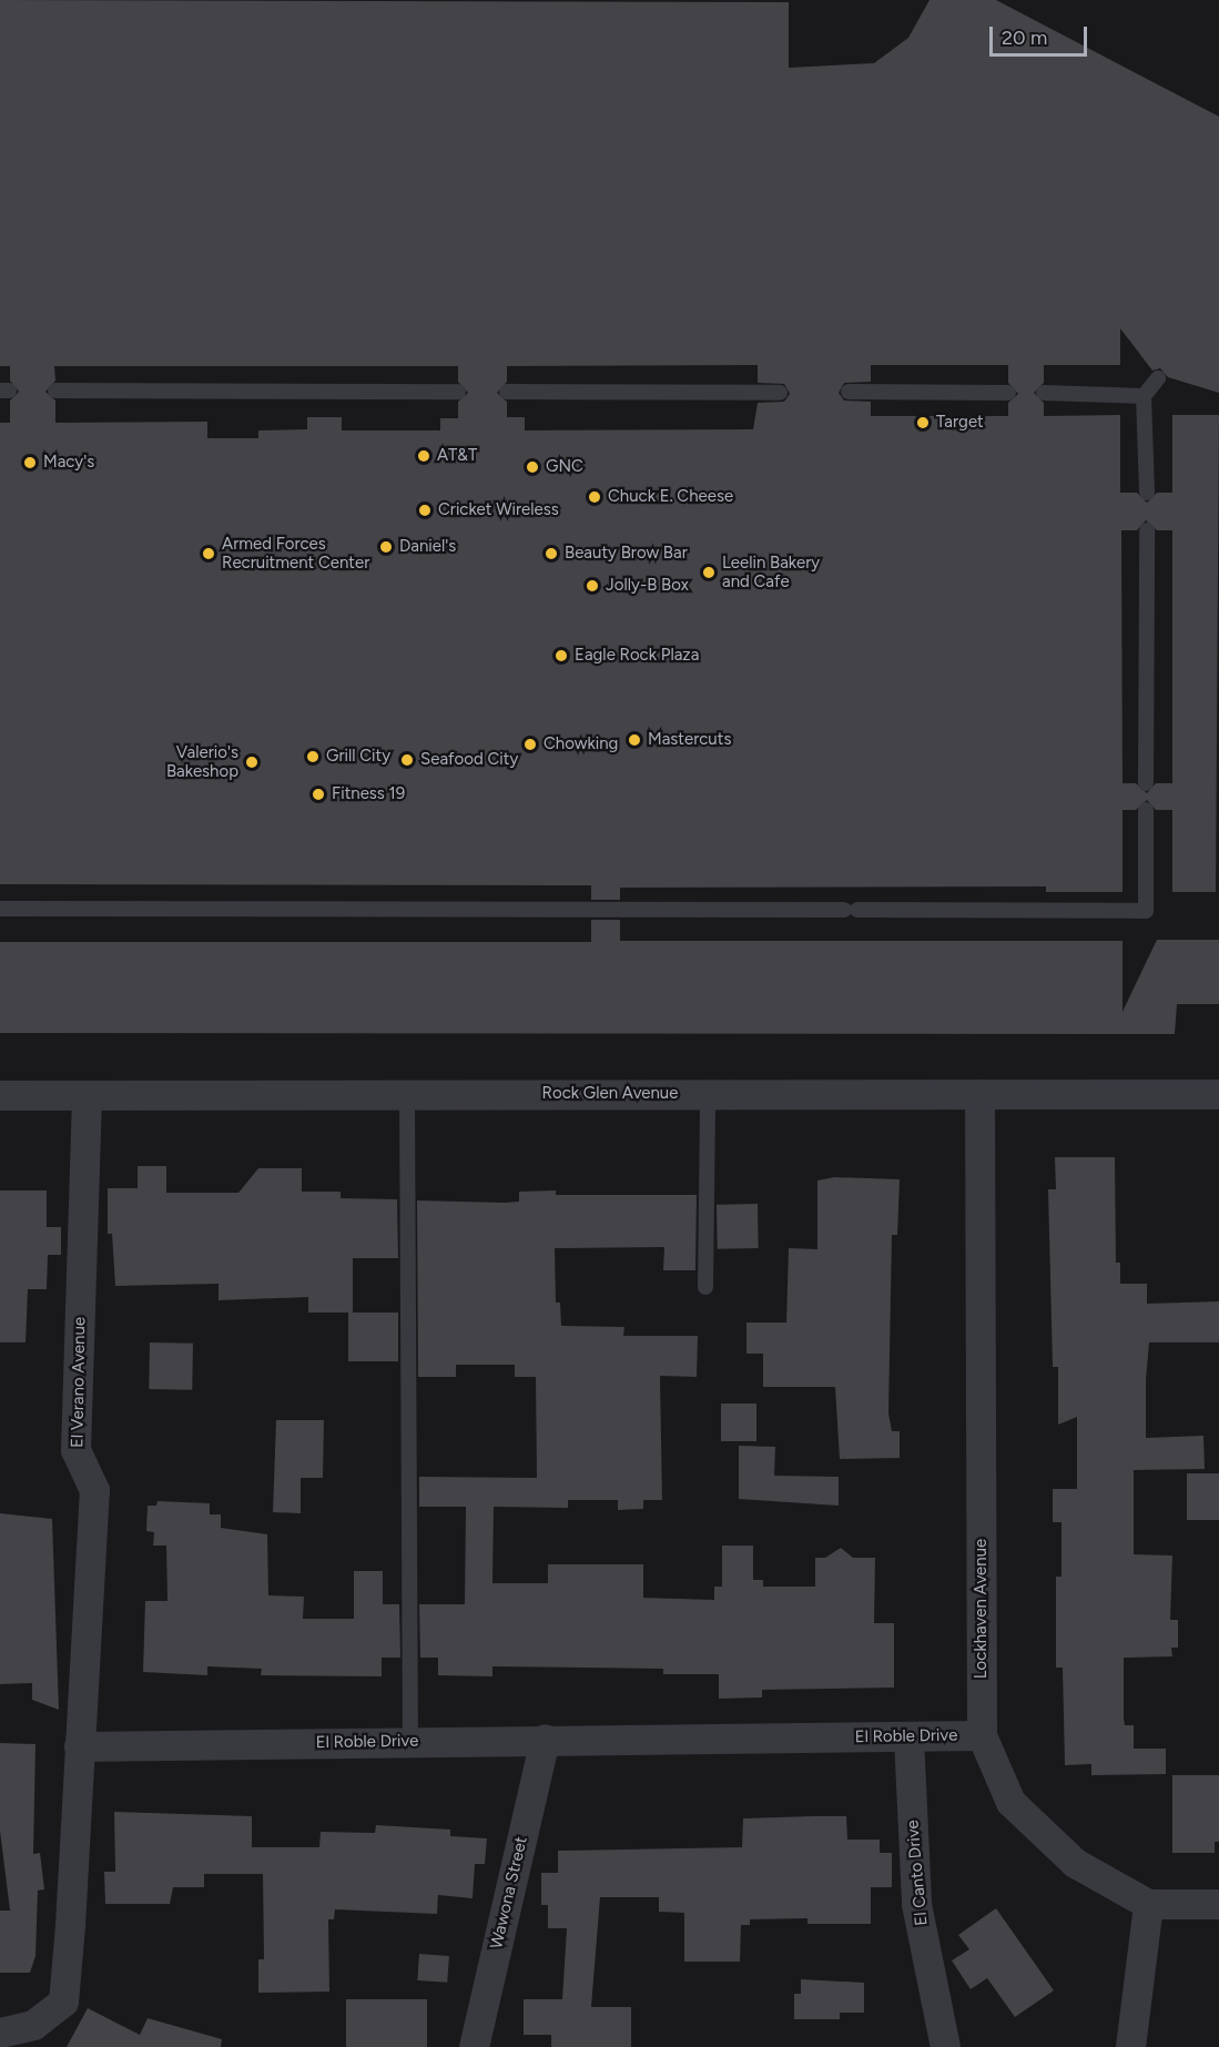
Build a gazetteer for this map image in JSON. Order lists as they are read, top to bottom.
{
  "streets": {
    "street": [
      "Rock Glen Avenue",
      "El Verano Avenue",
      "Lockhaven Avenue",
      "El Roble Drive",
      "El Canto Drive",
      "Wawona Street"
    ]
  },
  "crossings": [
    ["Rock Glen Avenue", "El Verano Avenue"],
    ["Rock Glen Avenue", "Lockhaven Avenue"],
    ["El Verano Avenue", "El Roble Drive"],
    ["Lockhaven Avenue", "El Roble Drive"],
    ["El Roble Drive", "El Canto Drive"],
    ["El Roble Drive", "Wawona Street"]
  ],
  "places": [
    "Target",
    "AT&T",
    "Macy's",
    "GNC",
    "Chuck E. Cheese",
    "Cricket Wireless",
    "Daniel's",
    "Armed Forces Recruitment Center",
    "Beauty Brow Bar",
    "Leelin Bakery and Cafe",
    "Jolly-B Box",
    "Eagle Rock Plaza",
    "Mastercuts",
    "Chowking",
    "Grill City",
    "Seafood City",
    "Valerio's Bakeshop",
    "Fitness 19"
  ],
  "scale_bar": "20 m"
}
